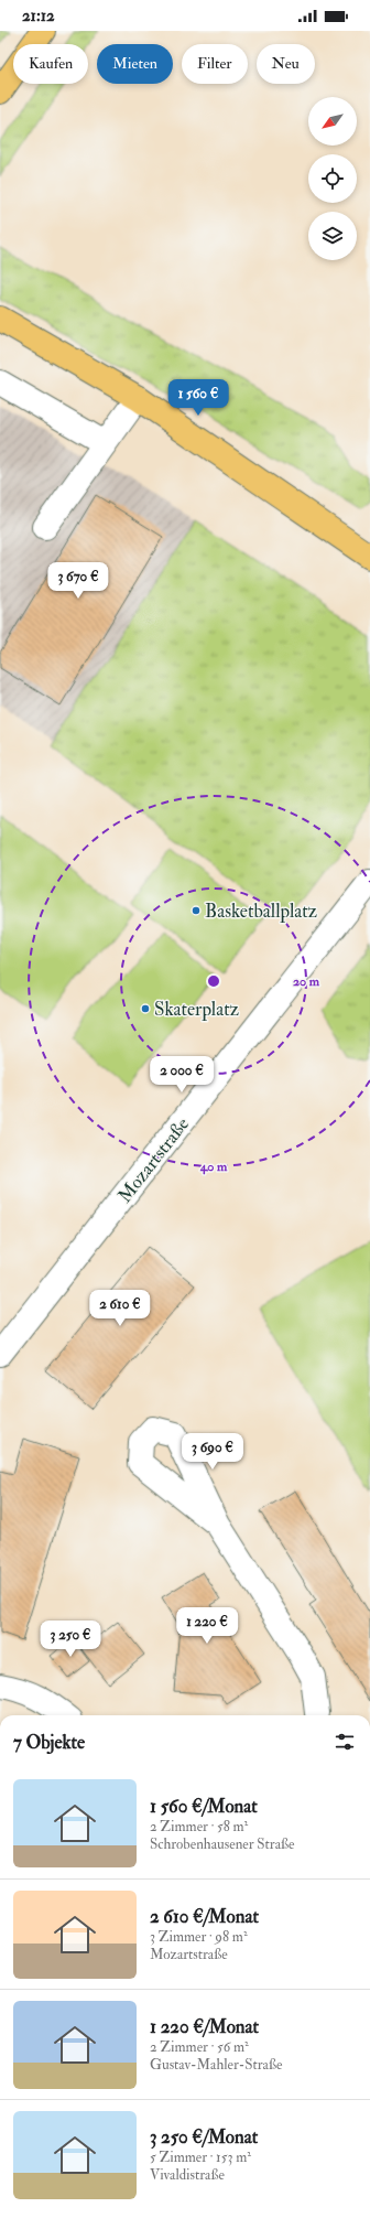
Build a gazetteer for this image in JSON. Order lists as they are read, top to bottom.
{
  "streets": {
    "street": ["Mozartstraße"]
  },
  "places": ["Basketballplatz", "Skaterplatz"],
  "north": "bottom left",
  "page": {
    "status": "21:12",
    "chip": [
      "Kaufen",
      "Mieten",
      "Filter",
      "Neu"
    ],
    "price": [
      "1 560 €",
      "3 670 €",
      "2 000 €",
      "2 610 €",
      "3 690 €",
      "1 220 €",
      "3 250 €"
    ],
    "heading": "7 Objekte",
    "list": [
      {
        "name": "1 560 €/Monat",
        "note": "2 Zimmer · 58 m² · Schrobenhausener Straße"
      },
      {
        "name": "2 610 €/Monat",
        "note": "3 Zimmer · 98 m² · Mozartstraße"
      },
      {
        "name": "1 220 €/Monat",
        "note": "2 Zimmer · 56 m² · Gustav-Mahler-Straße"
      },
      {
        "name": "3 250 €/Monat",
        "note": "5 Zimmer · 153 m² · Vivaldistraße"
      }
    ]
  },
  "rings": ["20 m", "40 m"]
}
